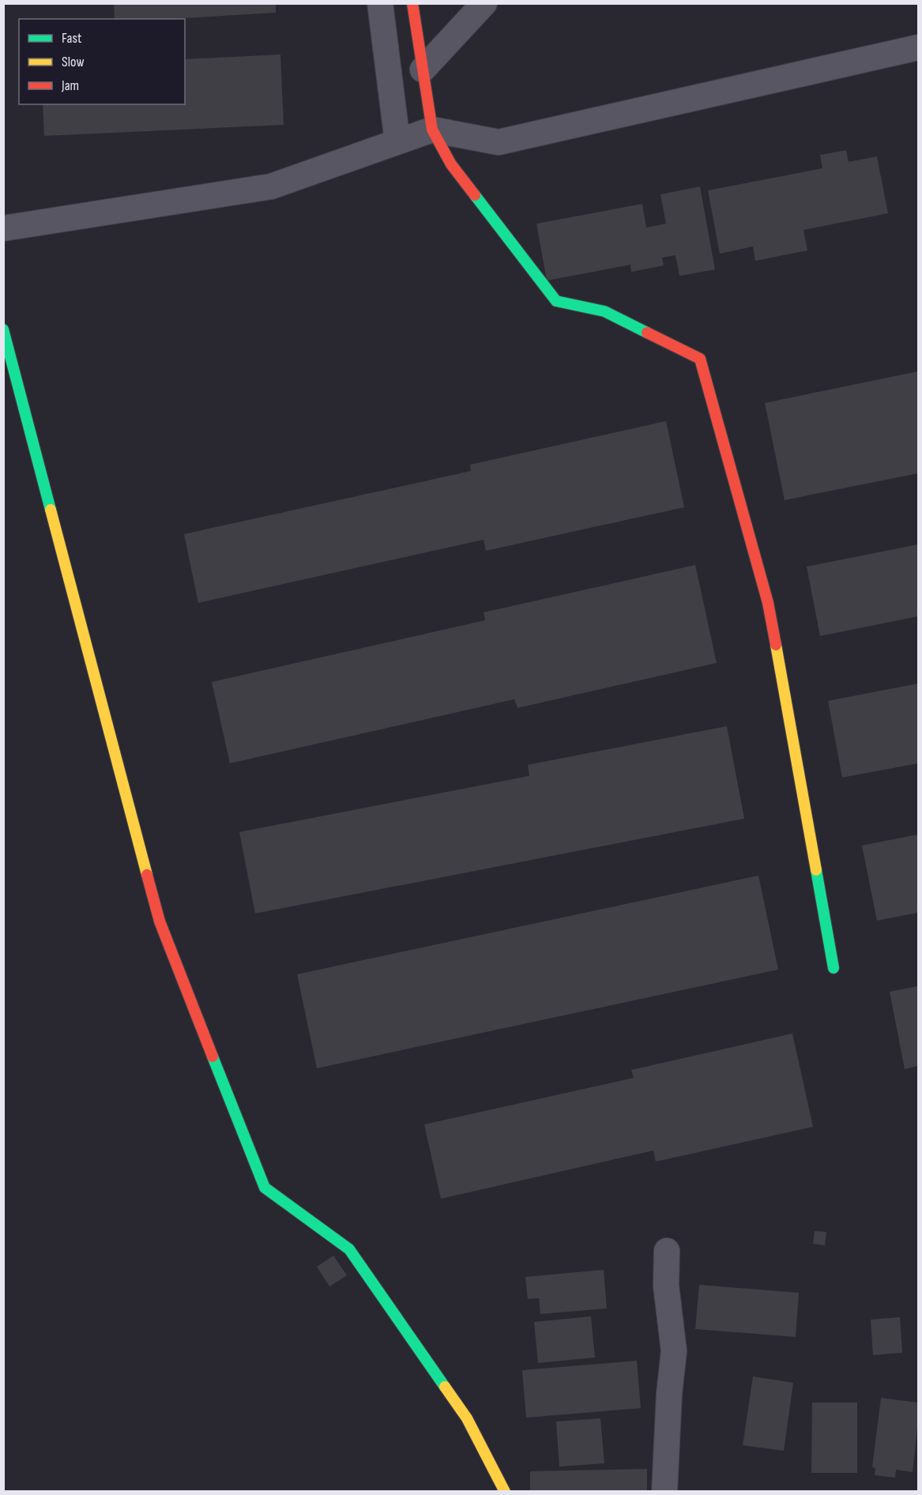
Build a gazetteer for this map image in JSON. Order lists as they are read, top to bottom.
{
  "legend": ["Fast", "Slow", "Jam"]
}
